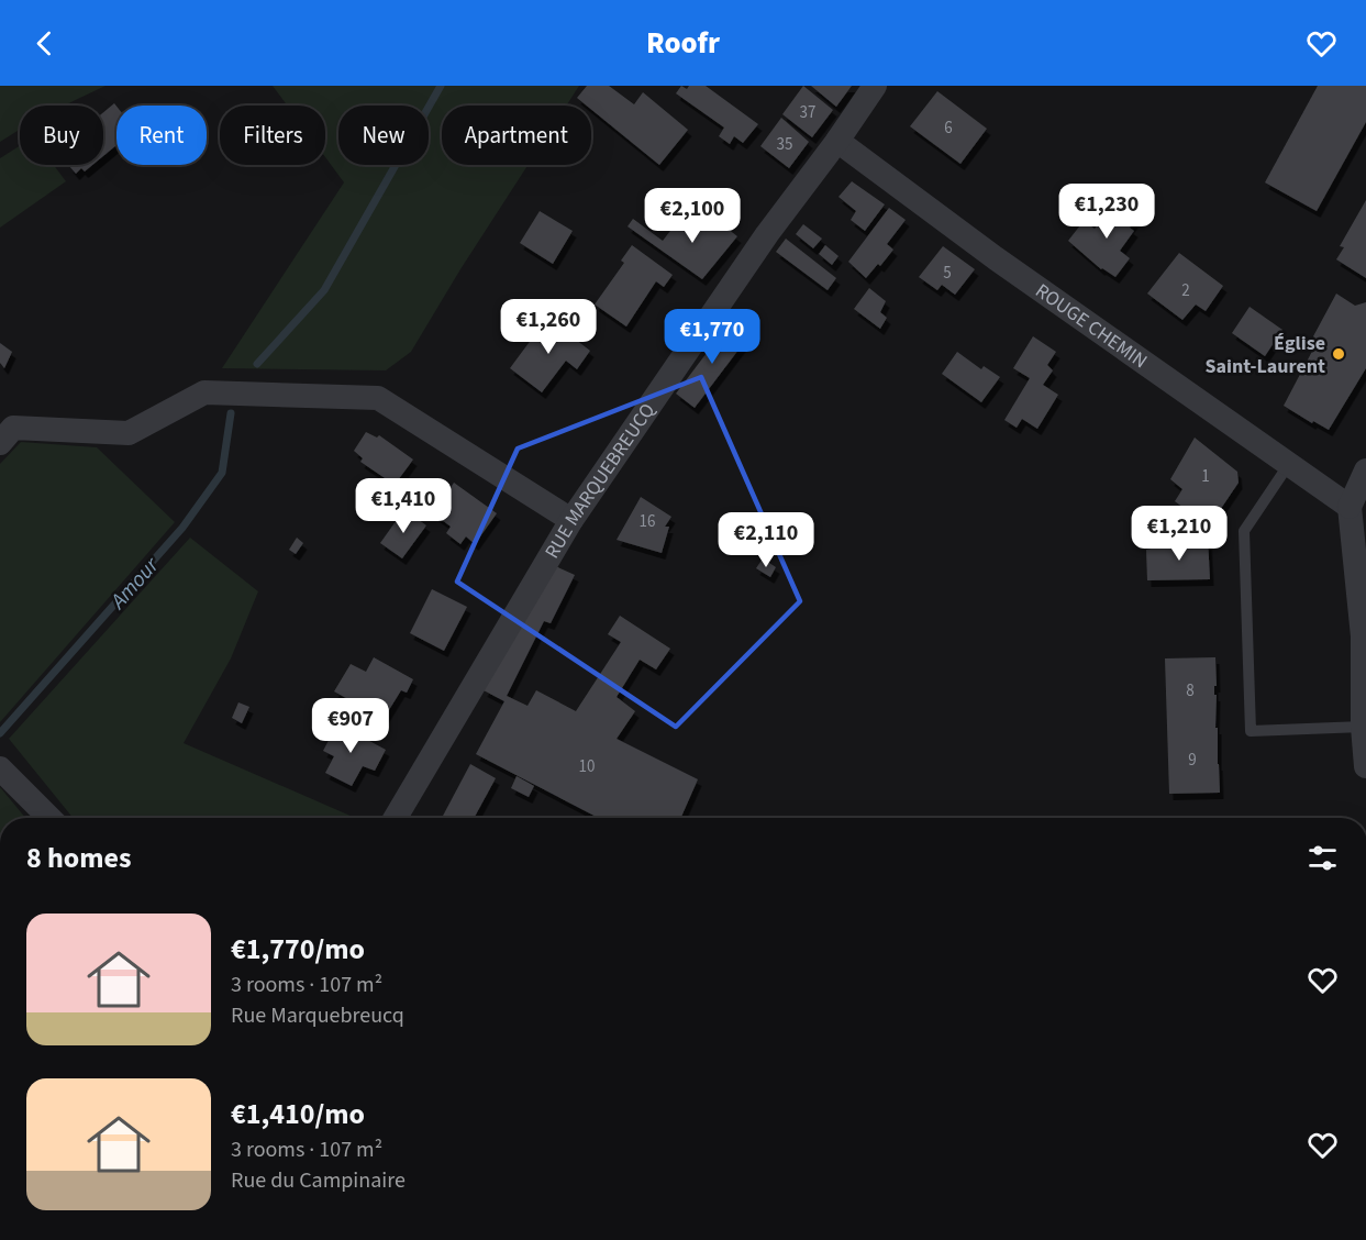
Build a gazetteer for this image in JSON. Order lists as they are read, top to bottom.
{
  "streets": {
    "street": ["ROUGE CHEMIN", "RUE MARQUEBREUCQ"]
  },
  "crossings": [
    ["ROUGE CHEMIN", "RUE MARQUEBREUCQ"]
  ],
  "water": ["Amour"],
  "places": ["Église Saint-Laurent"],
  "house_numbers": [
    "37",
    "6",
    "35",
    "5",
    "2",
    "1",
    "16",
    "8",
    "9",
    "10"
  ],
  "page": {
    "header": "Roofr",
    "chip": [
      "Buy",
      "Rent",
      "Filters",
      "New",
      "Apartment"
    ],
    "price": [
      "€1,230",
      "€2,100",
      "€1,260",
      "€1,770",
      "€1,410",
      "€1,210",
      "€2,110",
      "€907"
    ],
    "heading": "8 homes",
    "list": [
      {
        "name": "€1,770/mo",
        "note": "3 rooms · 107 m² · Rue Marquebreucq"
      },
      {
        "name": "€1,410/mo",
        "note": "3 rooms · 107 m² · Rue du Campinaire"
      }
    ]
  }
}
